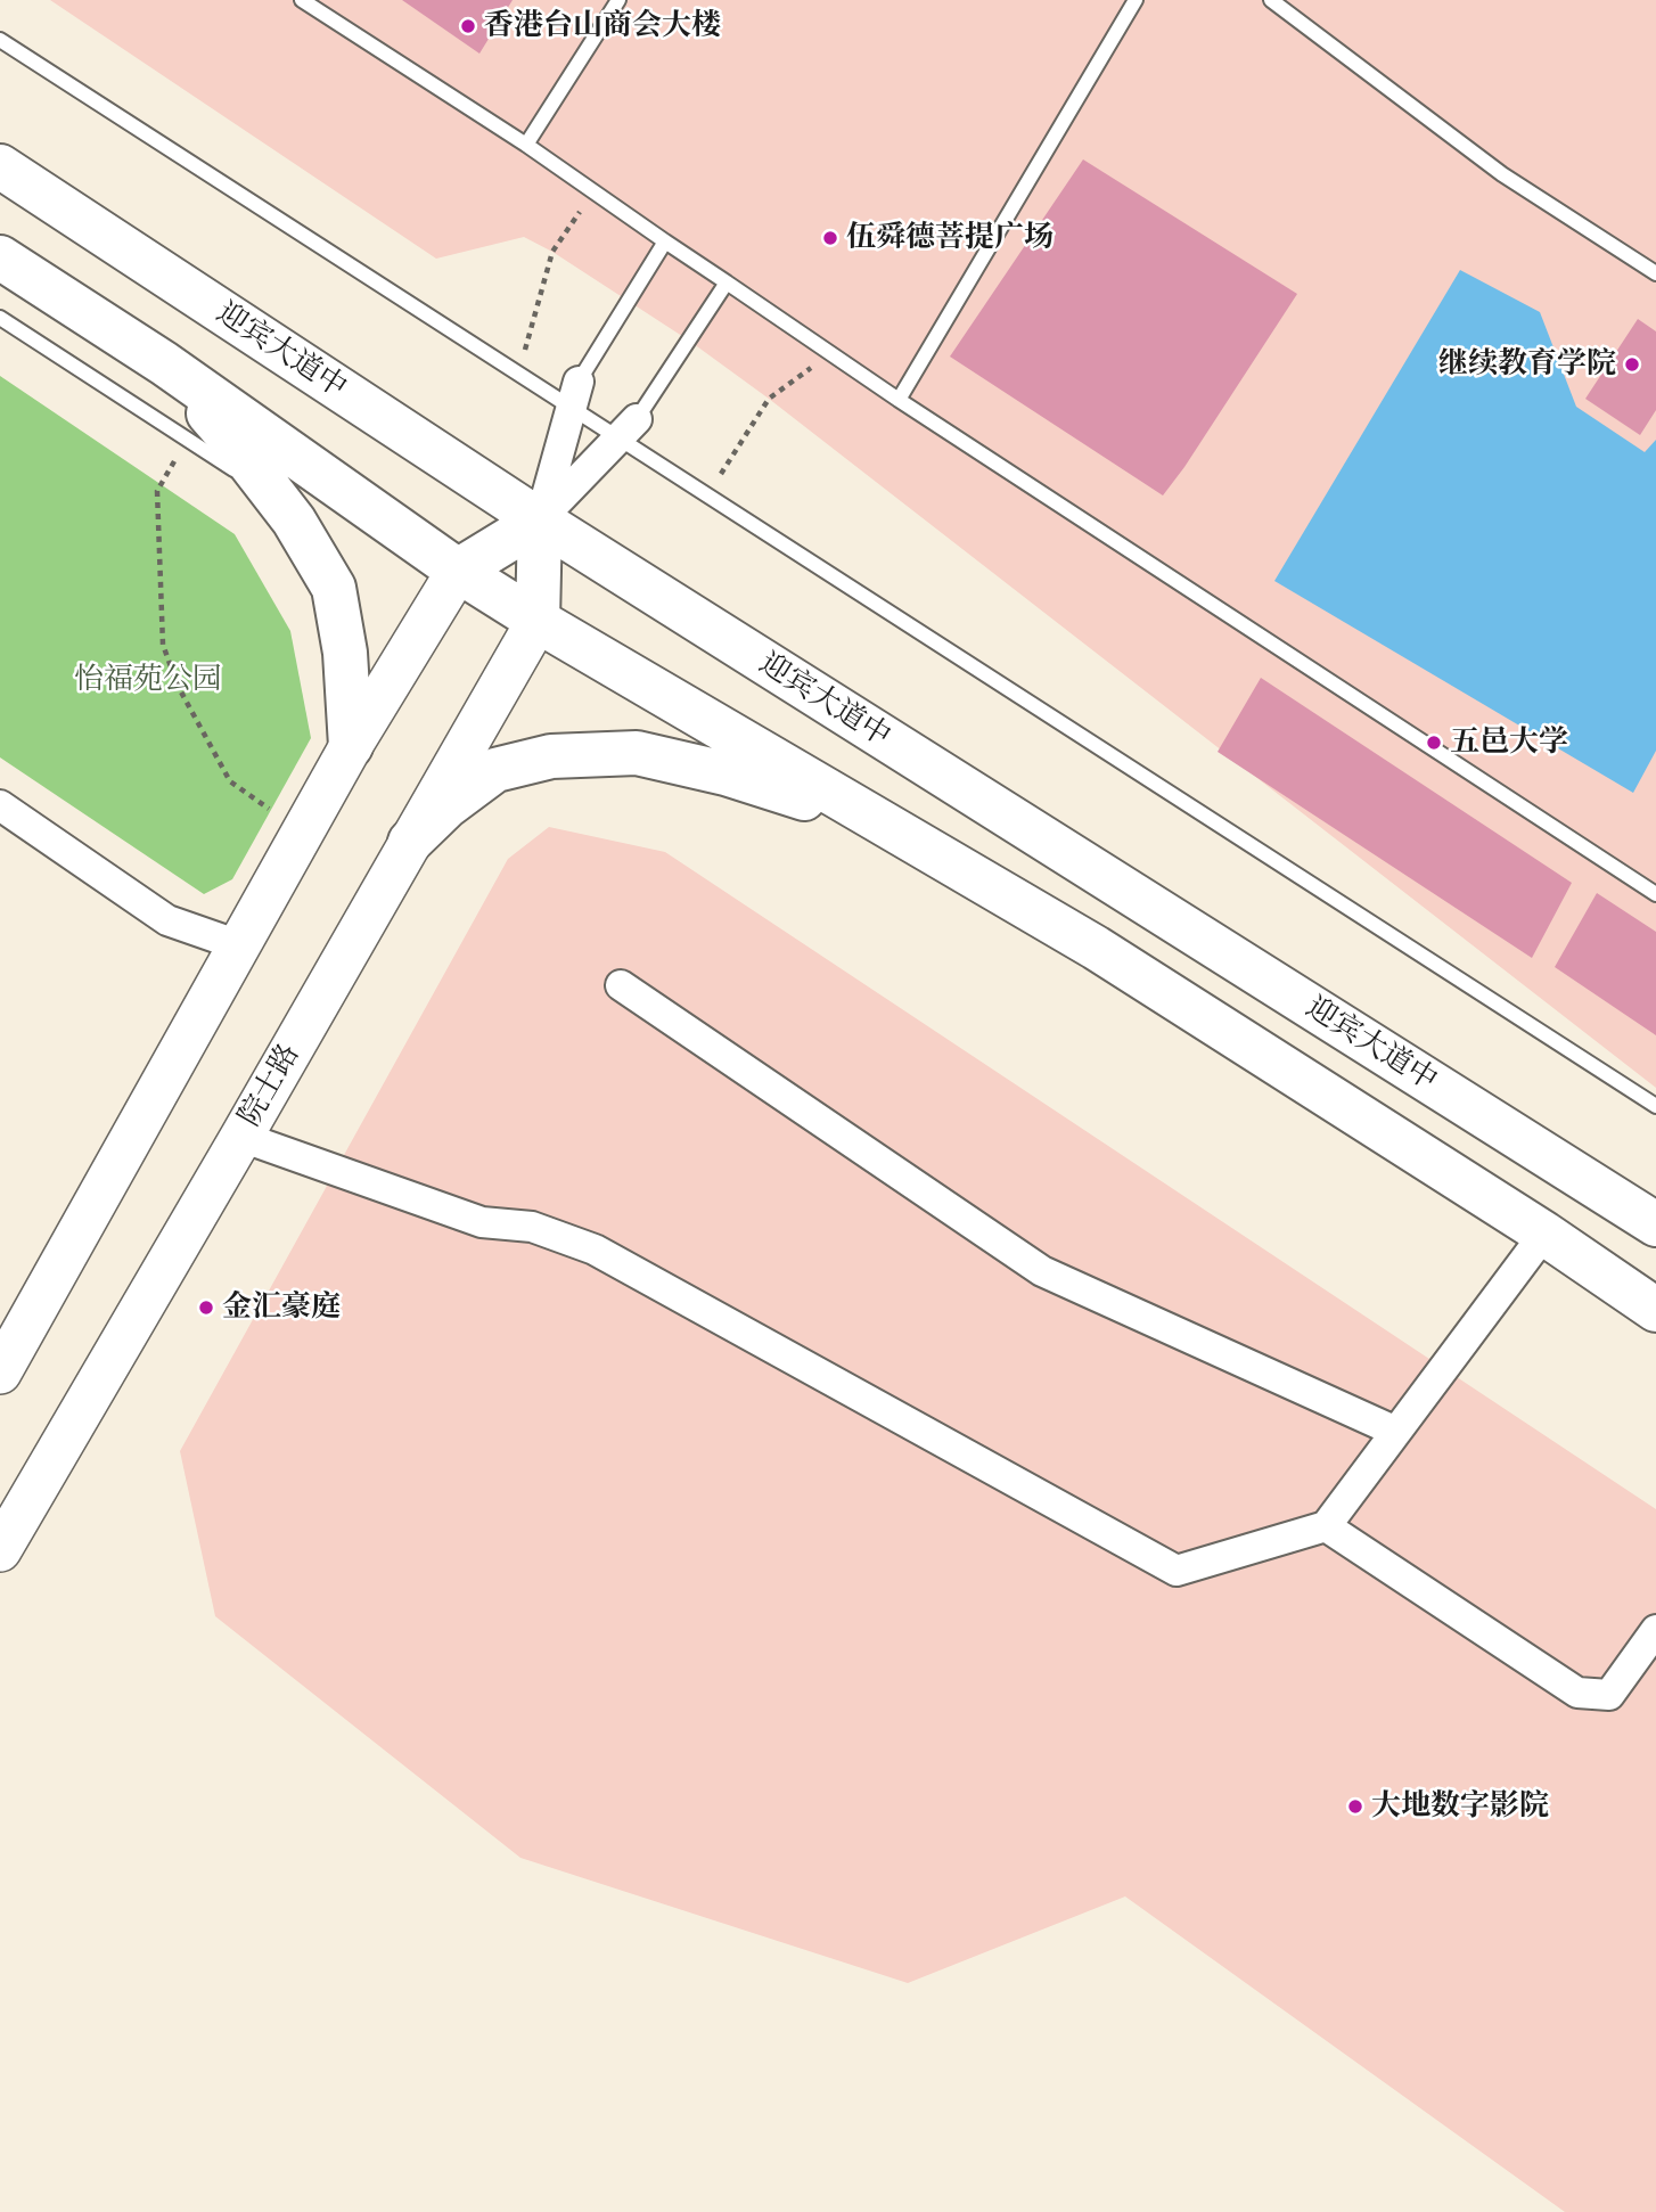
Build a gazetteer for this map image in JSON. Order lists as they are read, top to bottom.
{
  "streets": {
    "main road": ["迎宾大道中", "院士路"]
  },
  "parks": ["怡福苑公园"],
  "places": [
    "香港台山商会大楼",
    "伍舜德菩提广场",
    "继续教育学院",
    "五邑大学",
    "金汇豪庭",
    "大地数字影院"
  ]
}
